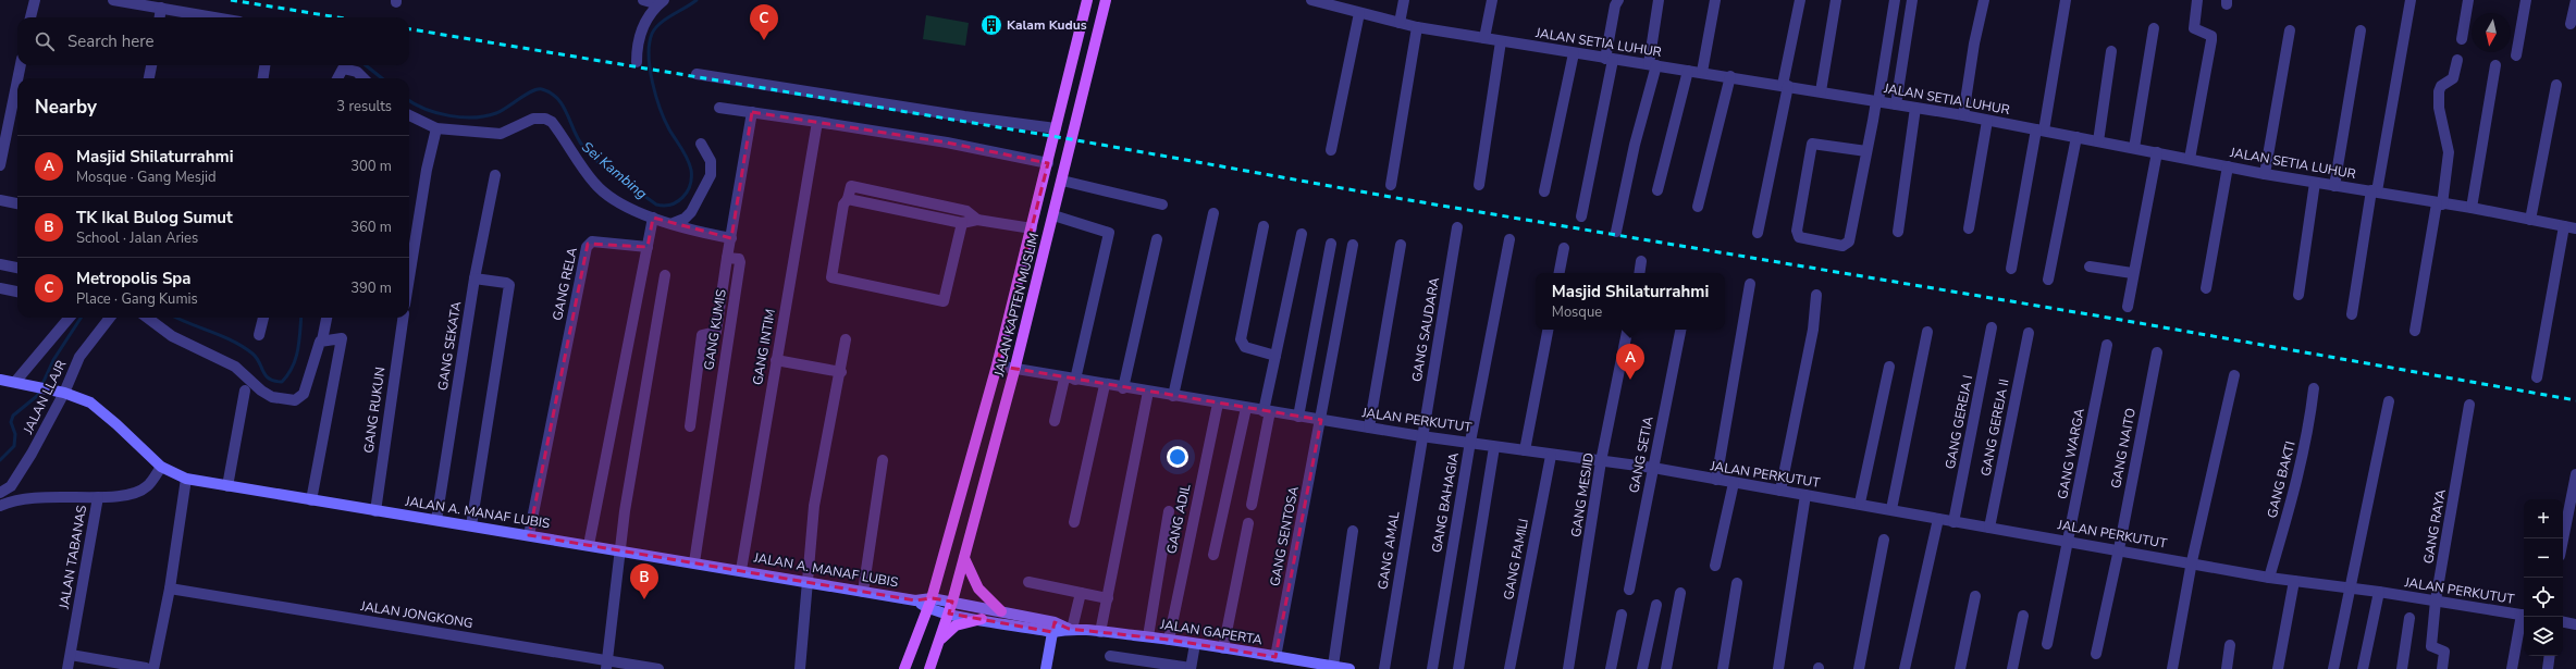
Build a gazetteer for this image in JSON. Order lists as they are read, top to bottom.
{
  "streets": {
    "main road": ["JALAN KAPTEN MUSLIM"],
    "street": [
      "JALAN SETIA LUHUR",
      "GANG RELA",
      "GANG KUMIS",
      "GANG SAUDARA",
      "GANG SEKATA",
      "GANG INTIM",
      "JALAN LLAJR",
      "GANG RUKUN",
      "JALAN PERKUTUT",
      "GANG GEREJA I",
      "GANG GEREJA II",
      "GANG NAITO",
      "GANG WARGA",
      "GANG SETIA",
      "GANG BAKTI",
      "GANG MESJID",
      "GANG BAHAGIA",
      "JALAN A. MANAF LUBIS",
      "GANG ADIL",
      "GANG RAYA",
      "GANG SENTOSA",
      "GANG AMAL",
      "JALAN TABANAS",
      "GANG FAMILI",
      "JALAN JONGKONG",
      "JALAN GAPERTA"
    ]
  },
  "crossings": [
    ["GANG RELA", "JALAN A. MANAF LUBIS"],
    ["JALAN KAPTEN MUSLIM", "JALAN PERKUTUT"],
    ["JALAN KAPTEN MUSLIM", "JALAN A. MANAF LUBIS"],
    ["JALAN KAPTEN MUSLIM", "JALAN GAPERTA"],
    ["GANG KUMIS", "JALAN A. MANAF LUBIS"],
    ["GANG SAUDARA", "JALAN PERKUTUT"],
    ["GANG SAUDARA", "GANG AMAL"],
    ["GANG SEKATA", "JALAN A. MANAF LUBIS"],
    ["GANG INTIM", "JALAN A. MANAF LUBIS"],
    ["JALAN LLAJR", "JALAN A. MANAF LUBIS"],
    ["GANG RUKUN", "JALAN A. MANAF LUBIS"],
    ["JALAN PERKUTUT", "GANG GEREJA I"],
    ["JALAN PERKUTUT", "GANG GEREJA II"],
    ["JALAN PERKUTUT", "GANG NAITO"],
    ["JALAN PERKUTUT", "GANG WARGA"],
    ["JALAN PERKUTUT", "GANG SETIA"],
    ["JALAN PERKUTUT", "GANG BAKTI"],
    ["JALAN PERKUTUT", "GANG MESJID"],
    ["JALAN PERKUTUT", "GANG BAHAGIA"],
    ["JALAN PERKUTUT", "GANG ADIL"],
    ["JALAN PERKUTUT", "GANG RAYA"],
    ["JALAN PERKUTUT", "GANG SENTOSA"],
    ["JALAN PERKUTUT", "GANG AMAL"],
    ["JALAN PERKUTUT", "GANG FAMILI"],
    ["JALAN A. MANAF LUBIS", "JALAN TABANAS"],
    ["JALAN A. MANAF LUBIS", "JALAN GAPERTA"],
    ["GANG ADIL", "JALAN GAPERTA"],
    ["GANG SENTOSA", "JALAN GAPERTA"]
  ],
  "water": ["Sei Kambing"],
  "places": {
    "building": ["Kalam Kudus"]
  },
  "north": "bottom",
  "page": {
    "pins": ["C", "A", "B"],
    "search": "Search here",
    "heading": ["Nearby", "3 results"],
    "list": [
      {
        "mark": "A",
        "name": "Masjid Shilaturrahmi",
        "note": "Mosque · Gang Mesjid",
        "value": "300 m"
      },
      {
        "mark": "B",
        "name": "TK Ikal Bulog Sumut",
        "note": "School · Jalan Aries",
        "value": "360 m"
      },
      {
        "mark": "C",
        "name": "Metropolis Spa",
        "note": "Place · Gang Kumis",
        "value": "390 m"
      }
    ],
    "popup": ["Masjid Shilaturrahmi", "Mosque"],
    "map_buttons": ["+", "−"]
  }
}
